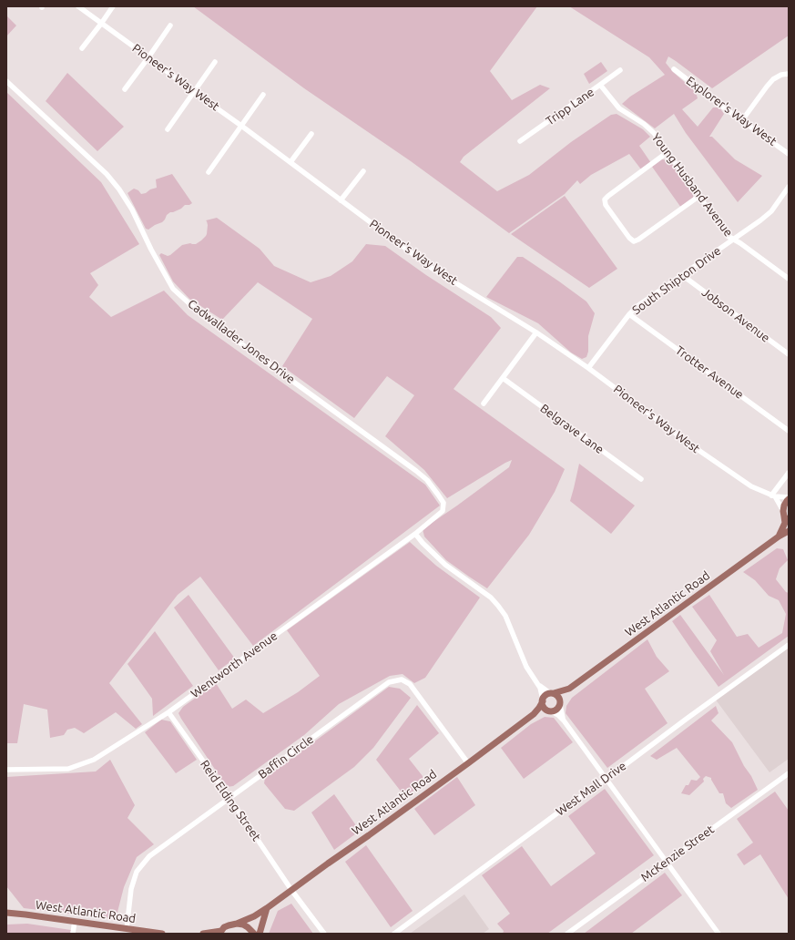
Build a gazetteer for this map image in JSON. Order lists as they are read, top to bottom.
{
  "streets": {
    "main road": ["West Atlantic Road"],
    "street": [
      "Pioneer's Way West",
      "Tripp Lane",
      "Explorer's Way West",
      "Young Husband Avenue",
      "South Shipton Drive",
      "Jobson Avenue",
      "Cadwallader Jones Drive",
      "Trotter Avenue",
      "Belgrave Lane",
      "Wentworth Avenue",
      "Baffin Circle",
      "West Mall Drive",
      "Reid Elding Street",
      "McKenzie Street"
    ]
  },
  "crossings": [
    ["Pioneer's Way West", "South Shipton Drive"],
    ["Tripp Lane", "Young Husband Avenue"],
    ["Young Husband Avenue", "South Shipton Drive"],
    ["South Shipton Drive", "Jobson Avenue"],
    ["South Shipton Drive", "Trotter Avenue"],
    ["Cadwallader Jones Drive", "Wentworth Avenue"],
    ["West Atlantic Road", "Baffin Circle"],
    ["West Atlantic Road", "Reid Elding Street"],
    ["Wentworth Avenue", "Reid Elding Street"],
    ["Baffin Circle", "Reid Elding Street"]
  ]
}
